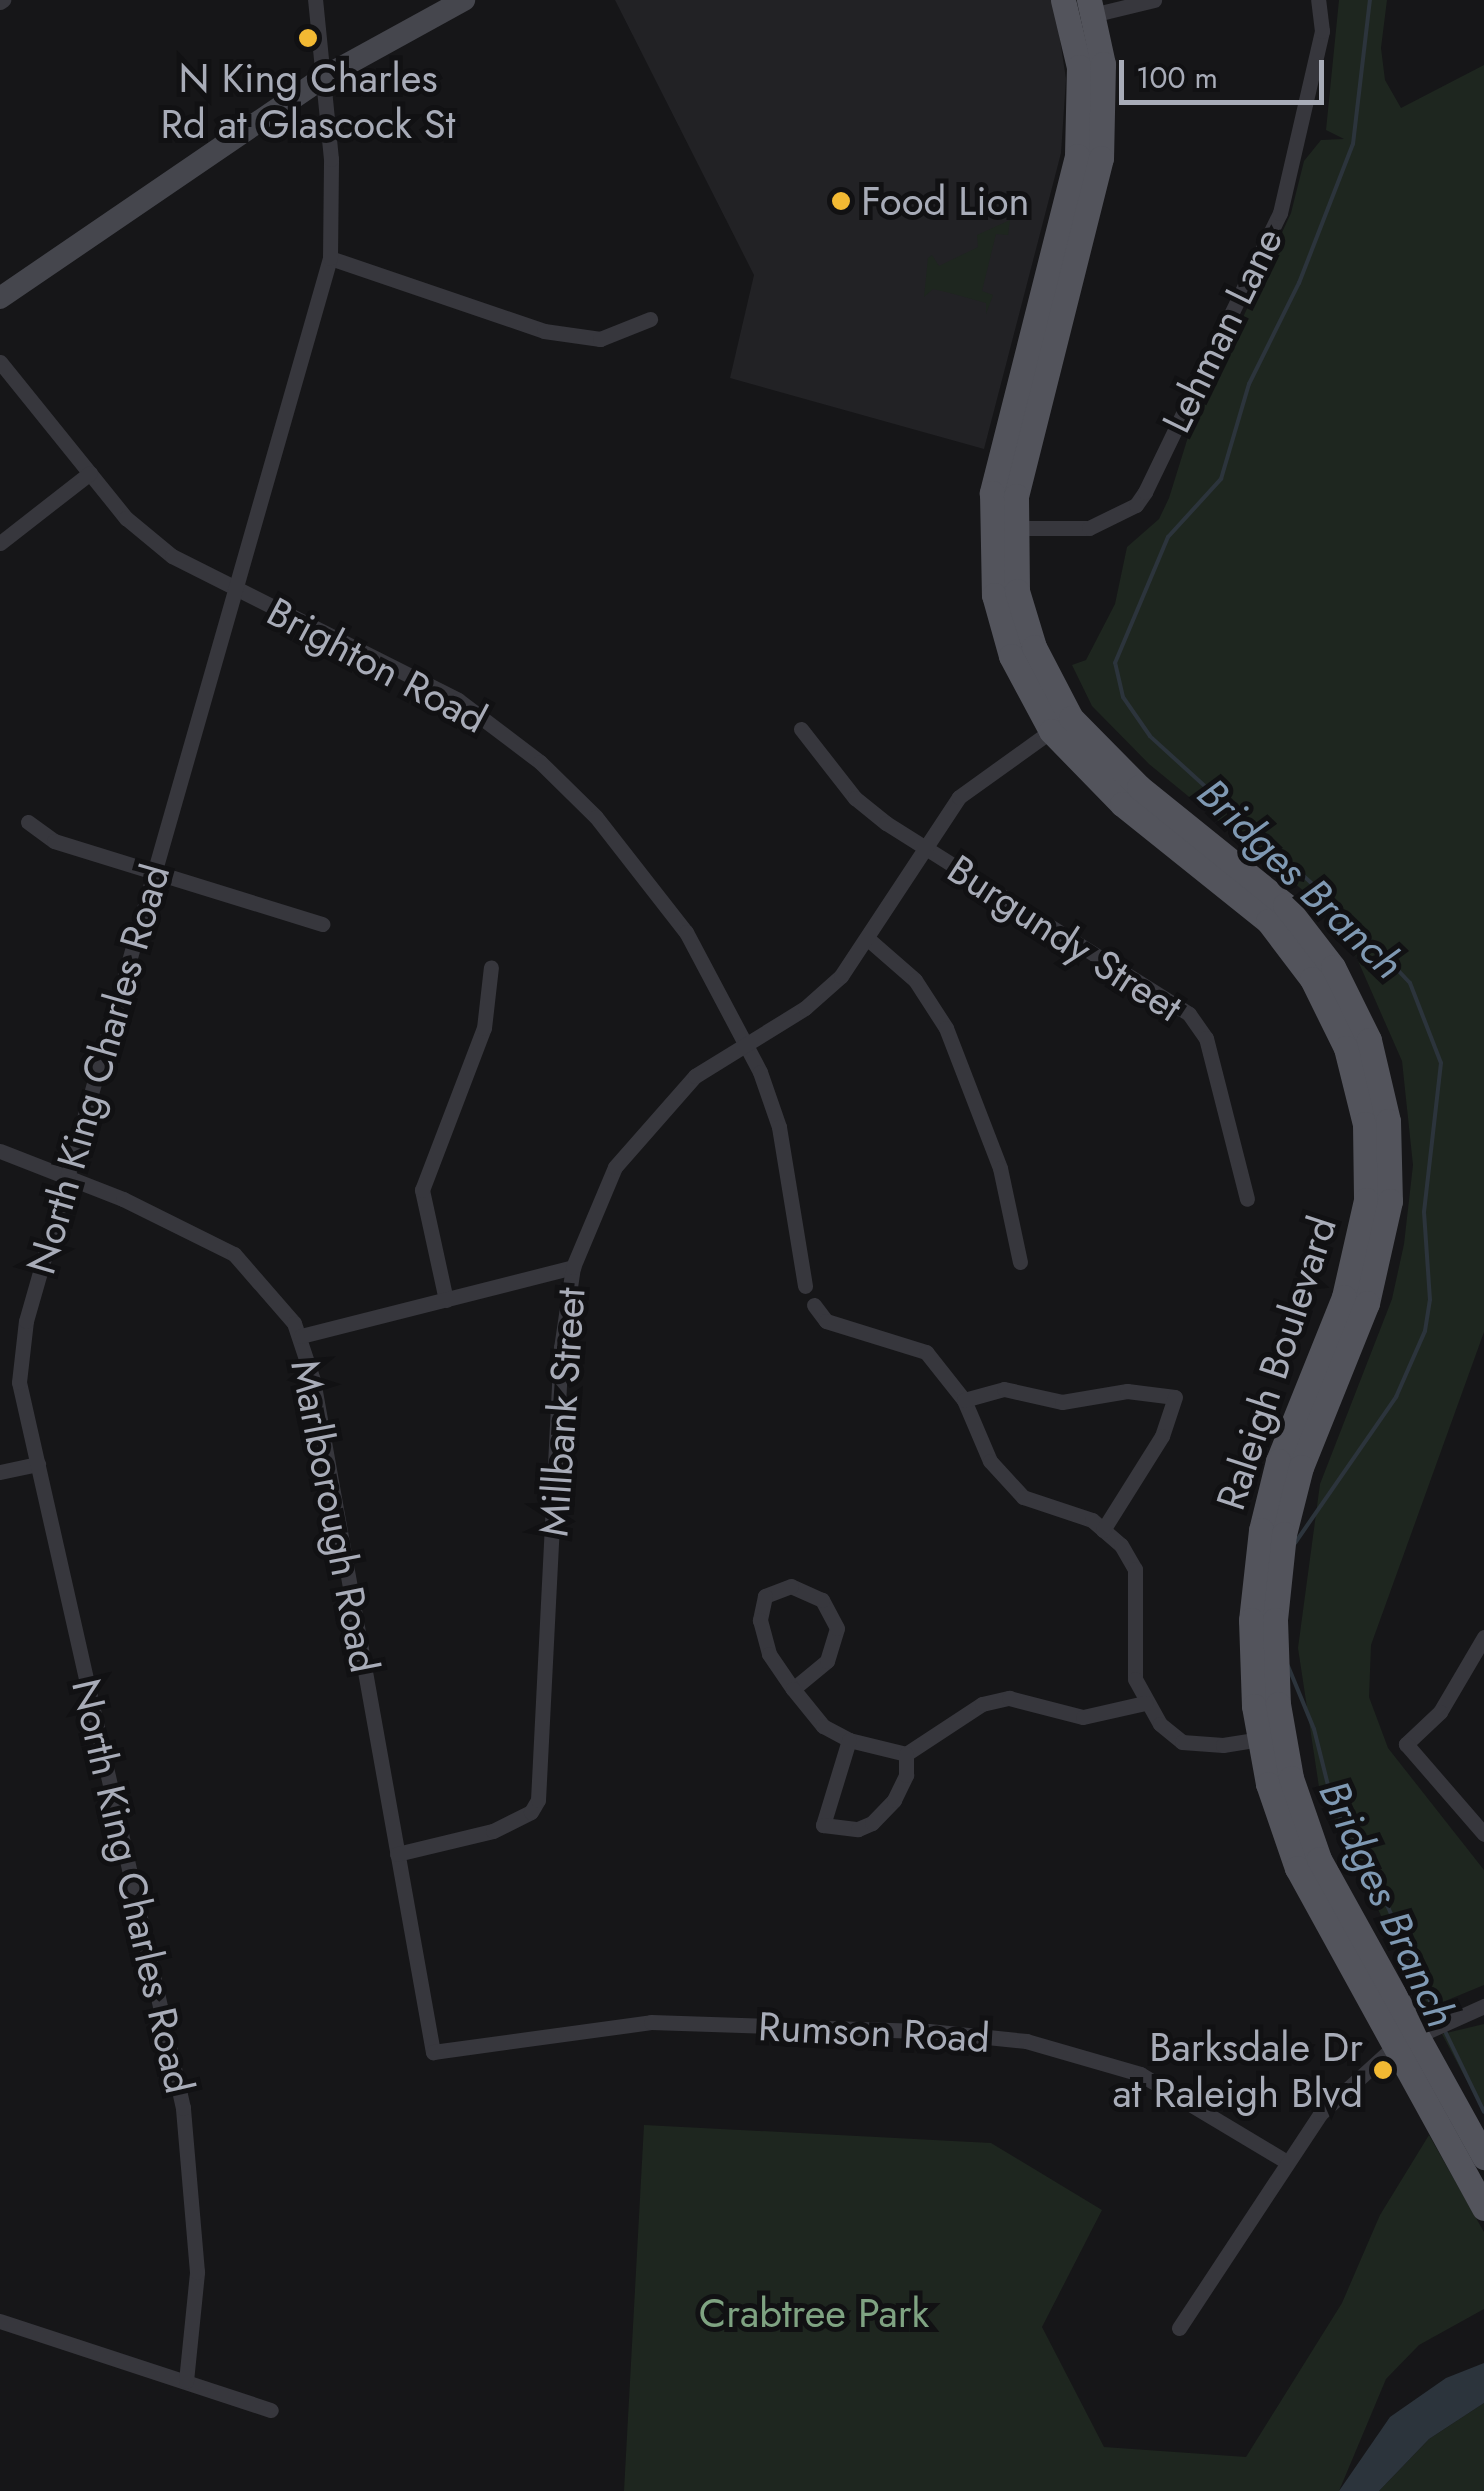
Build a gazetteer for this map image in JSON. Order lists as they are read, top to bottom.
{
  "streets": {
    "main road": ["Raleigh Boulevard"],
    "street": [
      "Lehman Lane",
      "Brighton Road",
      "Burgundy Street",
      "North King Charles Road",
      "Millbank Street",
      "Marlborough Road",
      "Rumson Road"
    ]
  },
  "crossings": [
    ["Lehman Lane", "Raleigh Boulevard"],
    ["Brighton Road", "North King Charles Road"],
    ["Brighton Road", "Millbank Street"],
    ["Burgundy Street", "Millbank Street"],
    ["North King Charles Road", "Marlborough Road"],
    ["Raleigh Boulevard", "Millbank Street"],
    ["Millbank Street", "Marlborough Road"],
    ["Marlborough Road", "Rumson Road"]
  ],
  "water": ["Bridges Branch"],
  "parks": ["Crabtree Park"],
  "places": ["N King Charles Rd at Glascock St", "Food Lion", "Barksdale Dr at Raleigh Blvd"],
  "scale_bar": "100 m"
}
